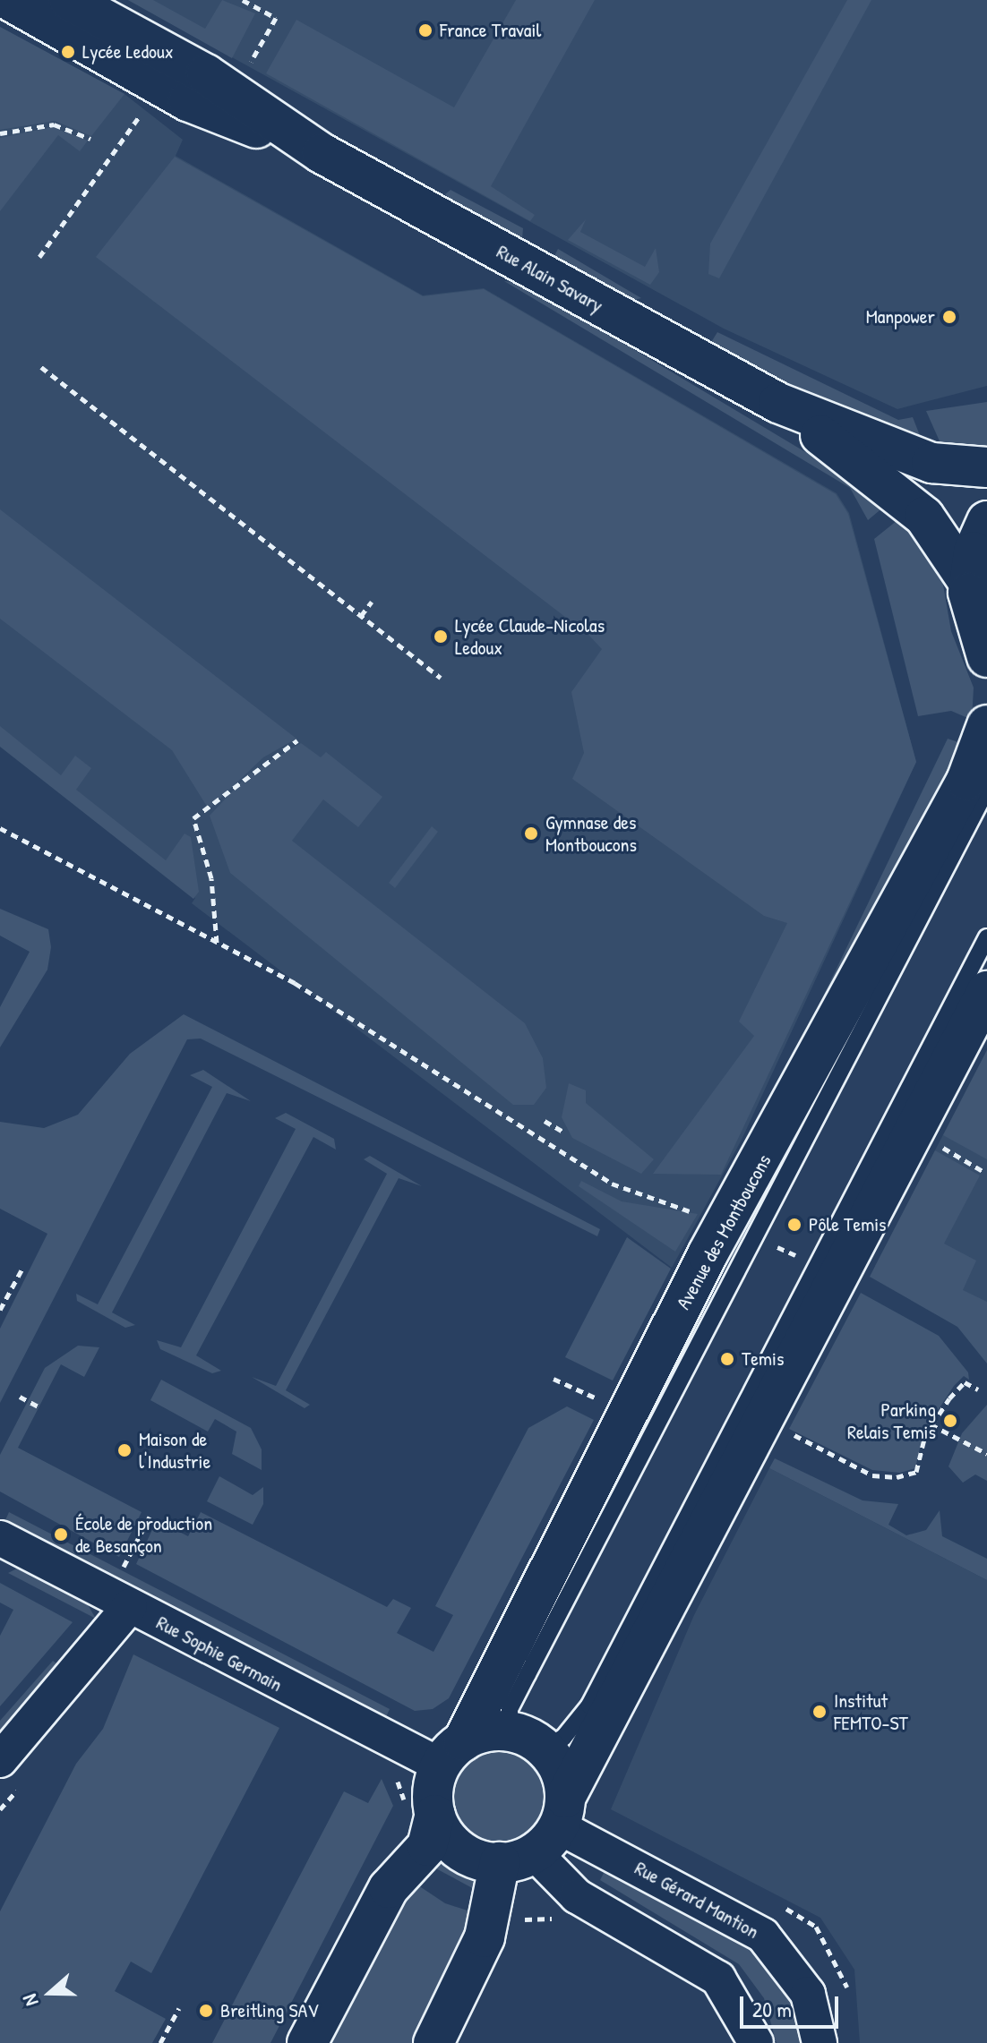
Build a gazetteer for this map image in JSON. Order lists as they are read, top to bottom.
{
  "streets": {
    "street": [
      "Rue Alain Savary",
      "Avenue des Montboucons",
      "Rue Sophie Germain",
      "Rue Gérard Mantion"
    ]
  },
  "crossings": [
    ["Avenue des Montboucons", "Rue Sophie Germain"],
    ["Avenue des Montboucons", "Rue Gérard Mantion"],
    ["Rue Sophie Germain", "Rue Gérard Mantion"]
  ],
  "places": [
    "France Travail",
    "Lycée Ledoux",
    "Manpower",
    "Lycée Claude-Nicolas Ledoux",
    "Gymnase des Montboucons",
    "Pôle Temis",
    "Temis",
    "Parking Relais Temis",
    "Maison de l'Industrie",
    "École de production de Besançon",
    "Institut FEMTO-ST",
    "Breitling SAV"
  ],
  "scale_bar": "20 m",
  "north": "left"
}
